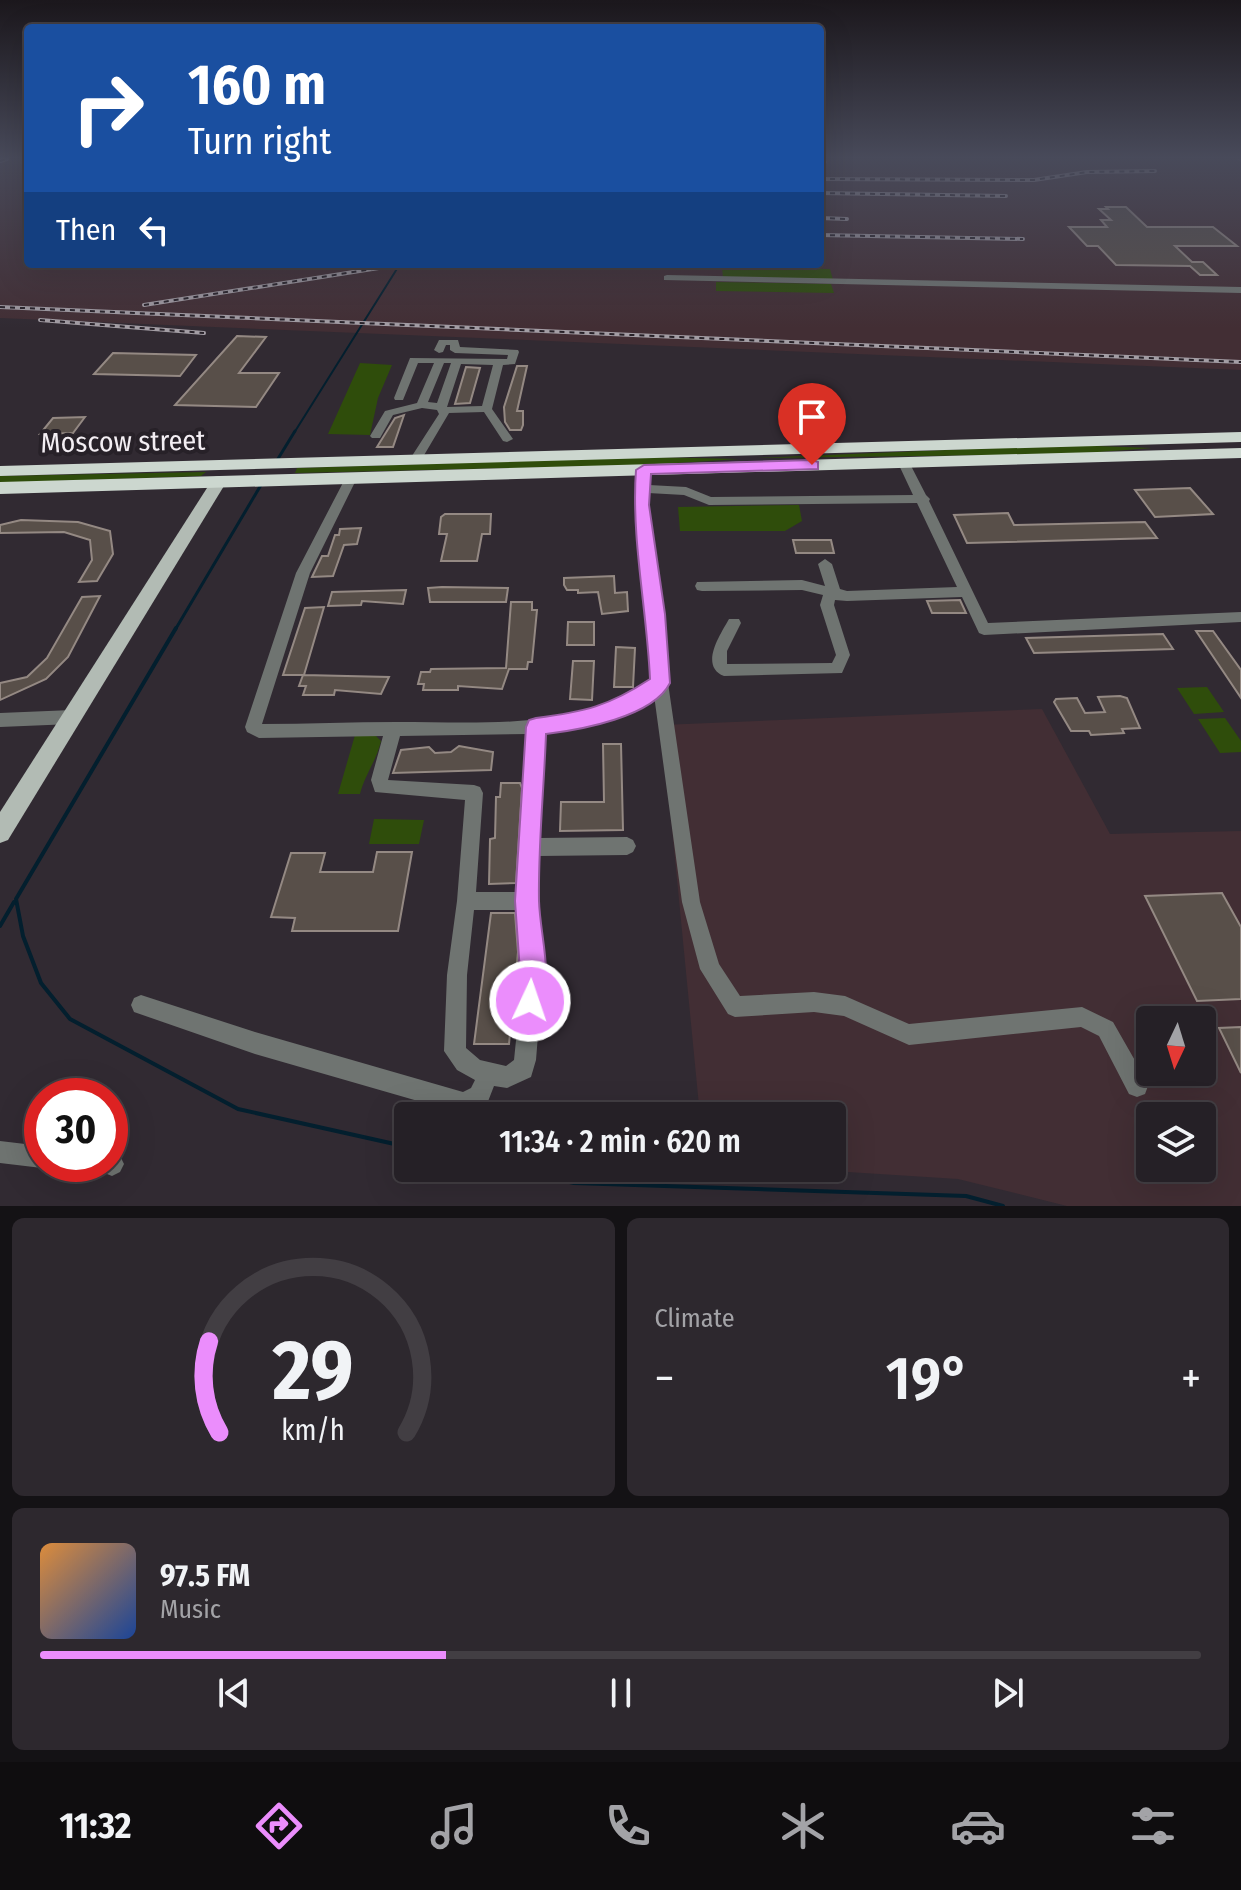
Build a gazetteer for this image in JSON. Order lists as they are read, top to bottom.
{
  "streets": {
    "highway": ["Moscow street"]
  },
  "north": "bottom",
  "page": {
    "turn": ["160 m", "Turn right"],
    "then": "Then",
    "limit": "30",
    "trip": "11:34 · 2 min · 620 m",
    "tile": "Climate",
    "heat": ["−", "19°", "+"],
    "song": ["97.5 FM", "Music"],
    "tabs": "11:32",
    "gauge": ["29", "km/h"]
  }
}
